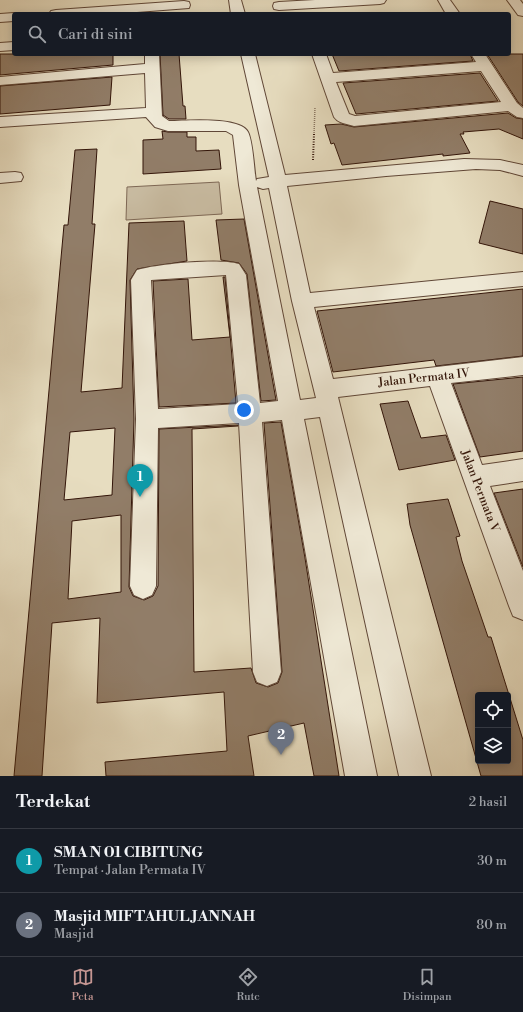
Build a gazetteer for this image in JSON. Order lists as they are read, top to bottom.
{
  "streets": {
    "street": ["Jalan Permata IV", "Jalan Permata V"]
  },
  "crossings": [
    ["Jalan Permata IV", "Jalan Permata V"]
  ],
  "page": {
    "search": "Cari di sini",
    "pins": ["1", "2"],
    "heading": ["Terdekat", "2 hasil"],
    "list": [
      {
        "mark": "1",
        "name": "SMA N 01 CIBITUNG",
        "note": "Tempat · Jalan Permata IV",
        "value": "30 m"
      },
      {
        "mark": "2",
        "name": "Masjid MIFTAHUL JANNAH",
        "note": "Masjid",
        "value": "80 m"
      }
    ],
    "nav": ["Peta", "Rute", "Disimpan"]
  }
}
